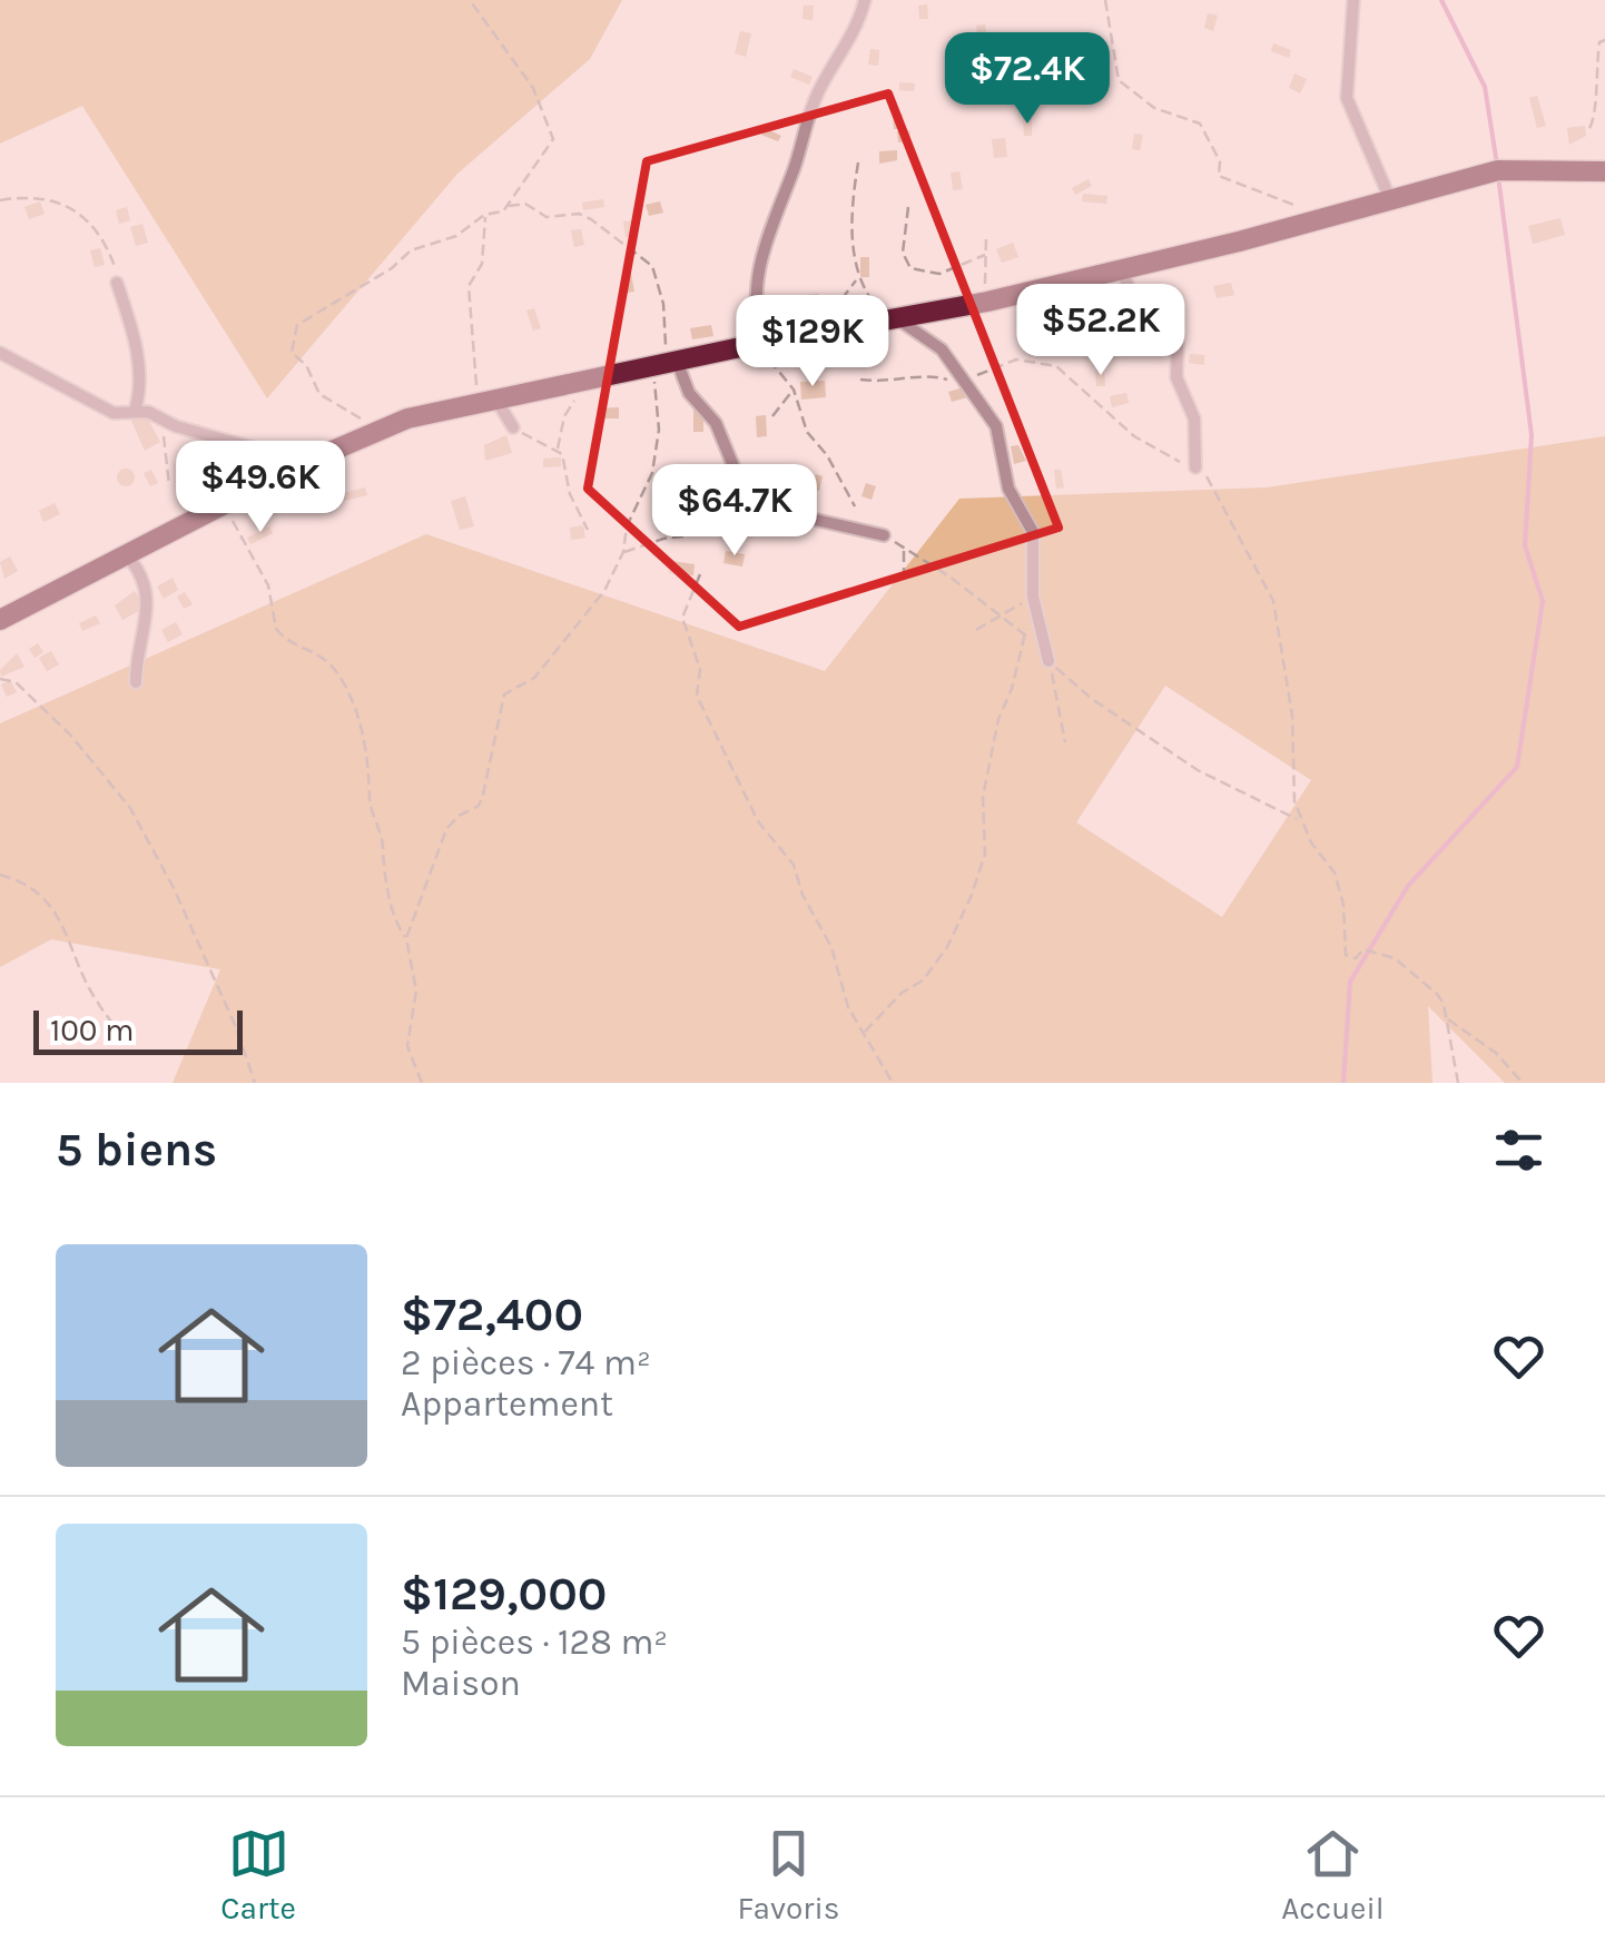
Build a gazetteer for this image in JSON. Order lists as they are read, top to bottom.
{
  "scale_bar": "100 m",
  "page": {
    "price": [
      "$72.4K",
      "$52.2K",
      "$129K",
      "$49.6K",
      "$64.7K"
    ],
    "scale": "100 m",
    "heading": "5 biens",
    "list": [
      {
        "name": "$72,400",
        "note": "2 pièces · 74 m² · Appartement"
      },
      {
        "name": "$129,000",
        "note": "5 pièces · 128 m² · Maison"
      }
    ],
    "tabs": ["Carte", "Favoris", "Accueil"]
  }
}
